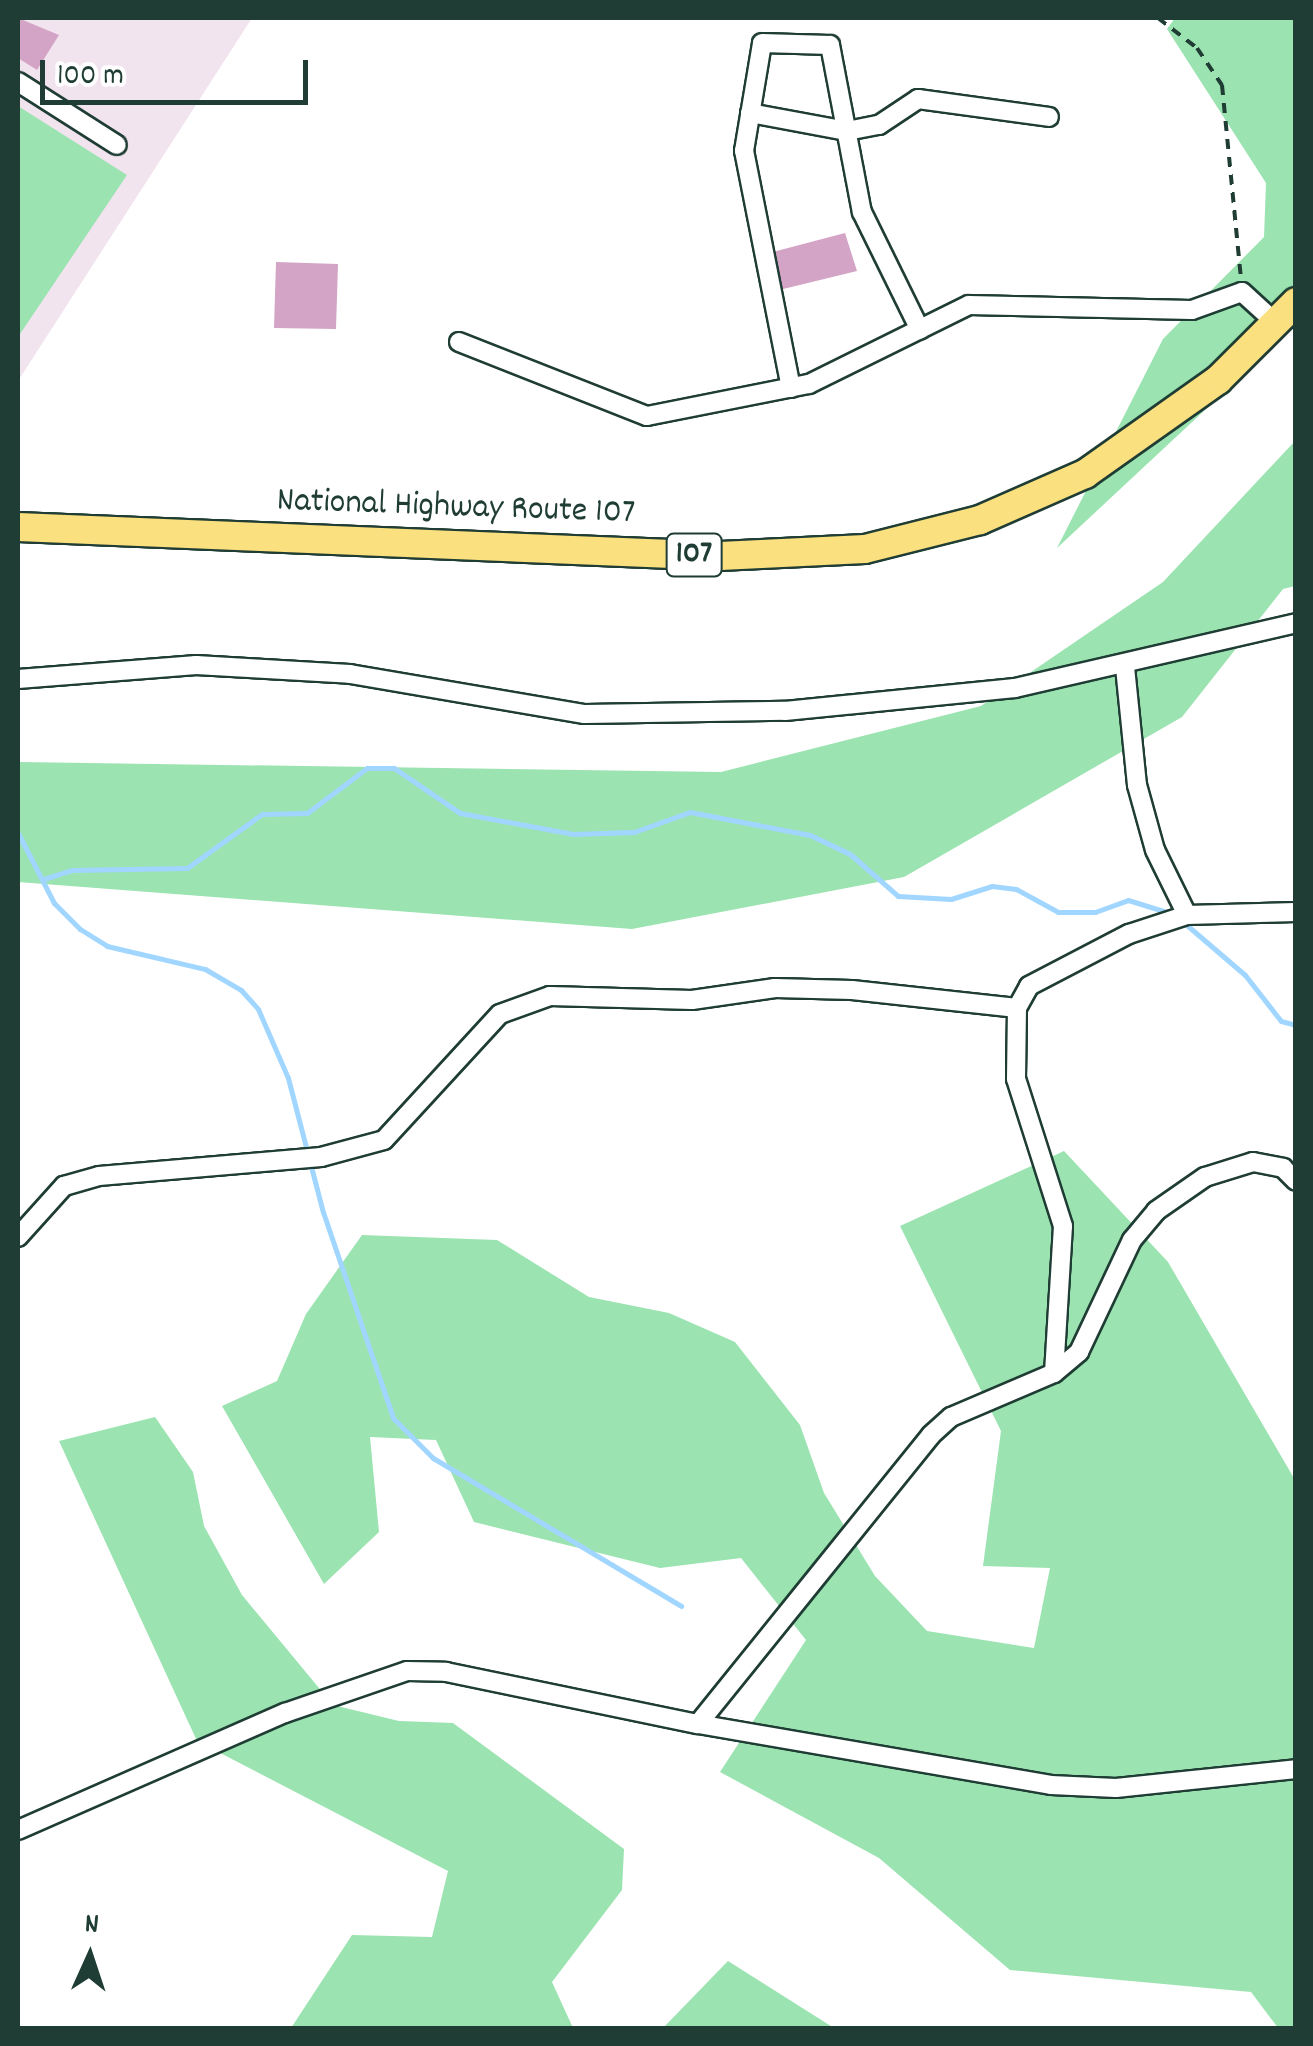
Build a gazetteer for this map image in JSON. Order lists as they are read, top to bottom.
{
  "streets": {
    "highway": ["National Highway Route 107", "107"]
  },
  "scale_bar": "100 m",
  "north": "top"
}
